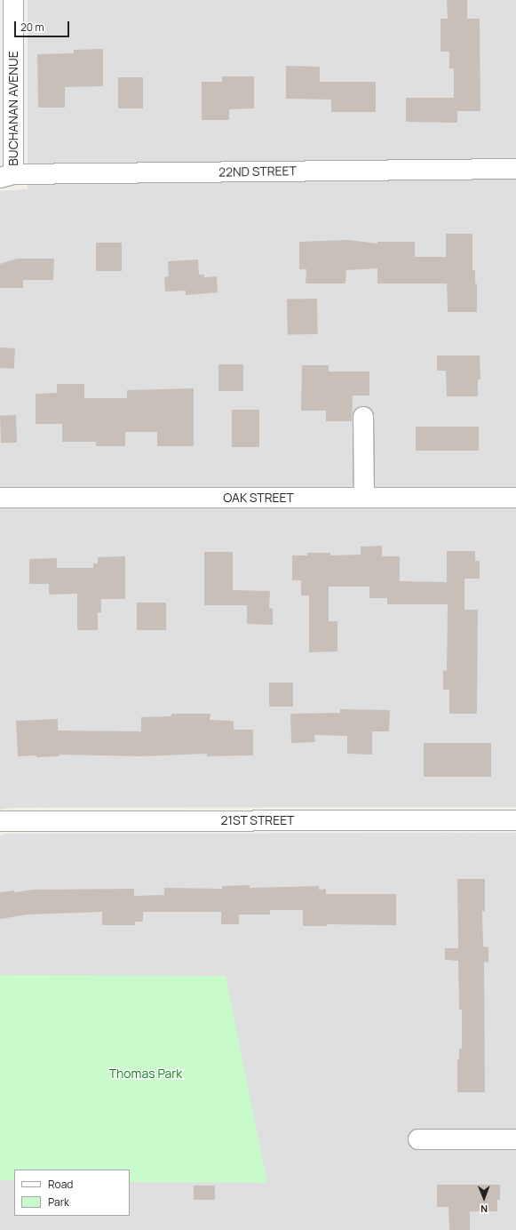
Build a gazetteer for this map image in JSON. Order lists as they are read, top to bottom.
{
  "streets": {
    "street": [
      "BUCHANAN AVENUE",
      "22ND STREET",
      "OAK STREET",
      "21ST STREET"
    ]
  },
  "crossings": [
    ["BUCHANAN AVENUE", "22ND STREET"]
  ],
  "parks": ["Thomas Park"],
  "legend": ["Road", "Park"],
  "scale_bar": "20 m",
  "north": "bottom"
}
